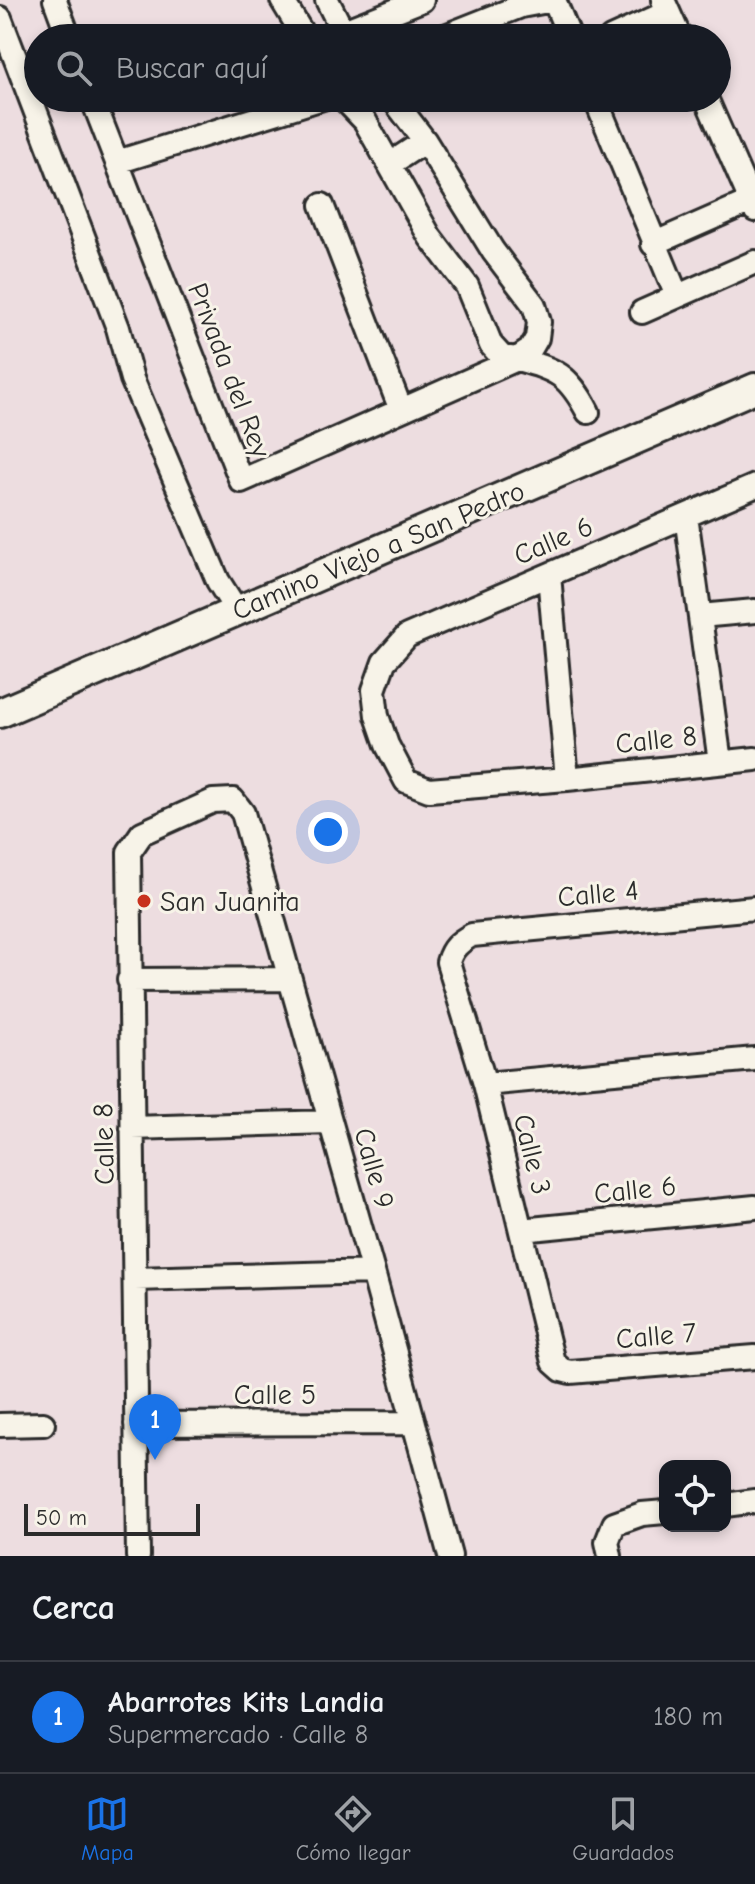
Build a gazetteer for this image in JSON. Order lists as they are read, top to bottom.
{
  "streets": {
    "street": [
      "Privada del Rey",
      "Calle 6",
      "Camino Viejo a San Pedro",
      "Calle 8",
      "Calle 4",
      "Calle 3",
      "Calle 9",
      "Calle 7",
      "Calle 5"
    ]
  },
  "crossings": [
    ["Calle 6", "Calle 8"],
    ["Calle 6", "Calle 3"],
    ["Calle 8", "Calle 9"],
    ["Calle 8", "Calle 5"],
    ["Calle 4", "Calle 3"],
    ["Calle 3", "Calle 7"],
    ["Calle 9", "Calle 5"]
  ],
  "places": ["San Juanita"],
  "scale_bar": "50 m",
  "page": {
    "search": "Buscar aquí",
    "pins": "1",
    "scale": "50 m",
    "heading": "Cerca",
    "list": [
      {
        "mark": "1",
        "name": "Abarrotes Kits Landia",
        "note": "Supermercado · Calle 8",
        "value": "180 m"
      }
    ],
    "nav": ["Mapa", "Cómo llegar", "Guardados"]
  }
}
